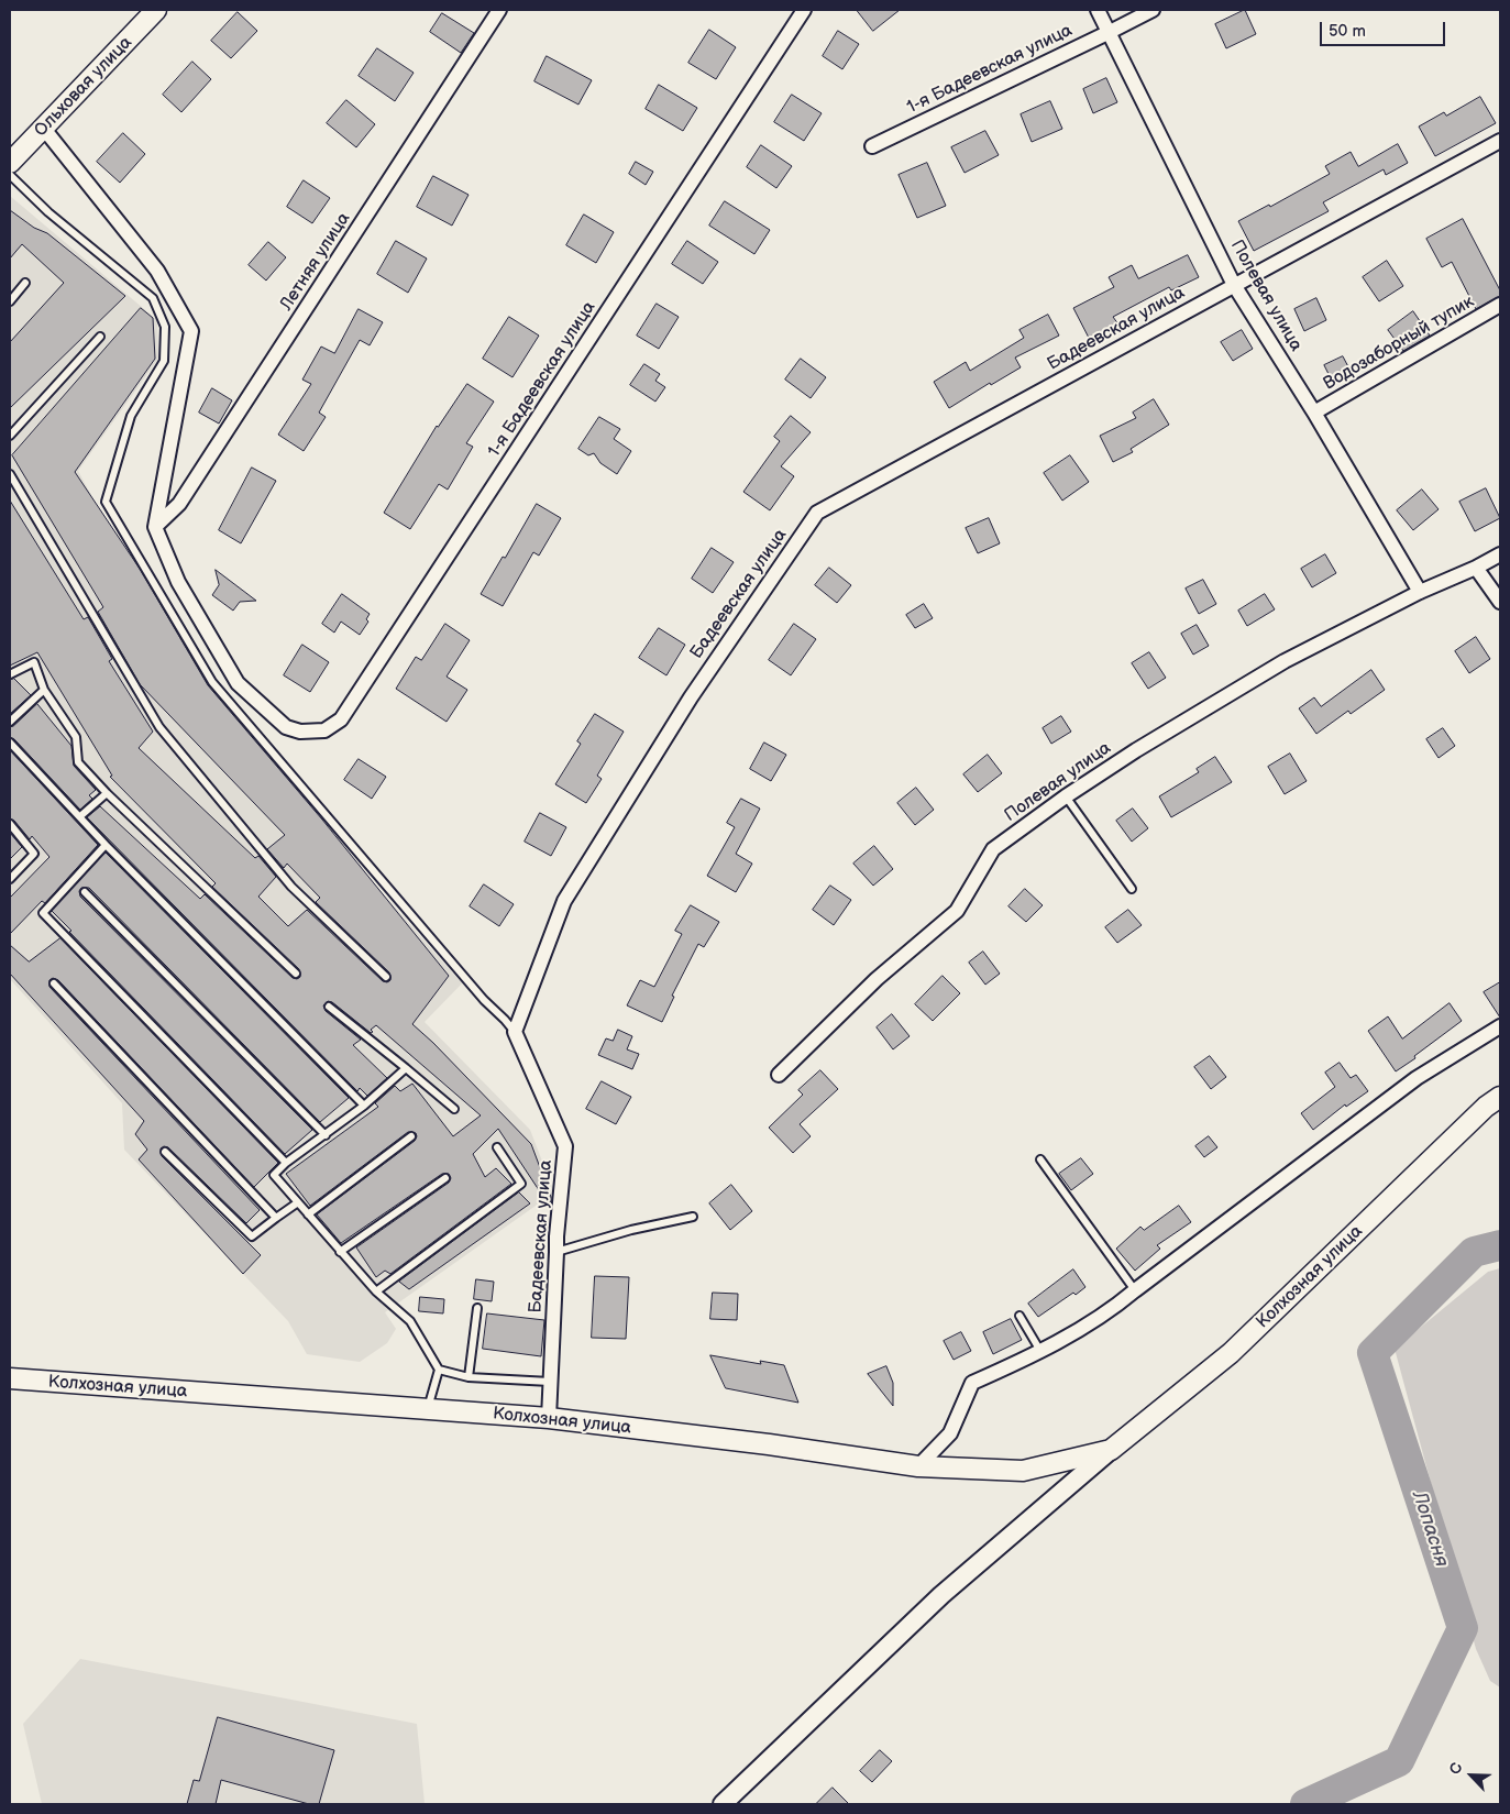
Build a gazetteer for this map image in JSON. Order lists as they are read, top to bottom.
{
  "streets": {
    "main road": ["Ольховая улица", "Колхозная улица"],
    "street": [
      "1-я Бадеевская улица",
      "Летняя улица",
      "Полевая улица",
      "Бадеевская улица",
      "Водозаборный тупик"
    ]
  },
  "crossings": [
    ["1-я Бадеевская улица", "Летняя улица"],
    ["1-я Бадеевская улица", "Полевая улица"],
    ["Полевая улица", "Бадеевская улица"],
    ["Полевая улица", "Водозаборный тупик"],
    ["Бадеевская улица", "Колхозная улица"]
  ],
  "water": ["Лопасня"],
  "scale_bar": "50 m",
  "north": "top left"
}
